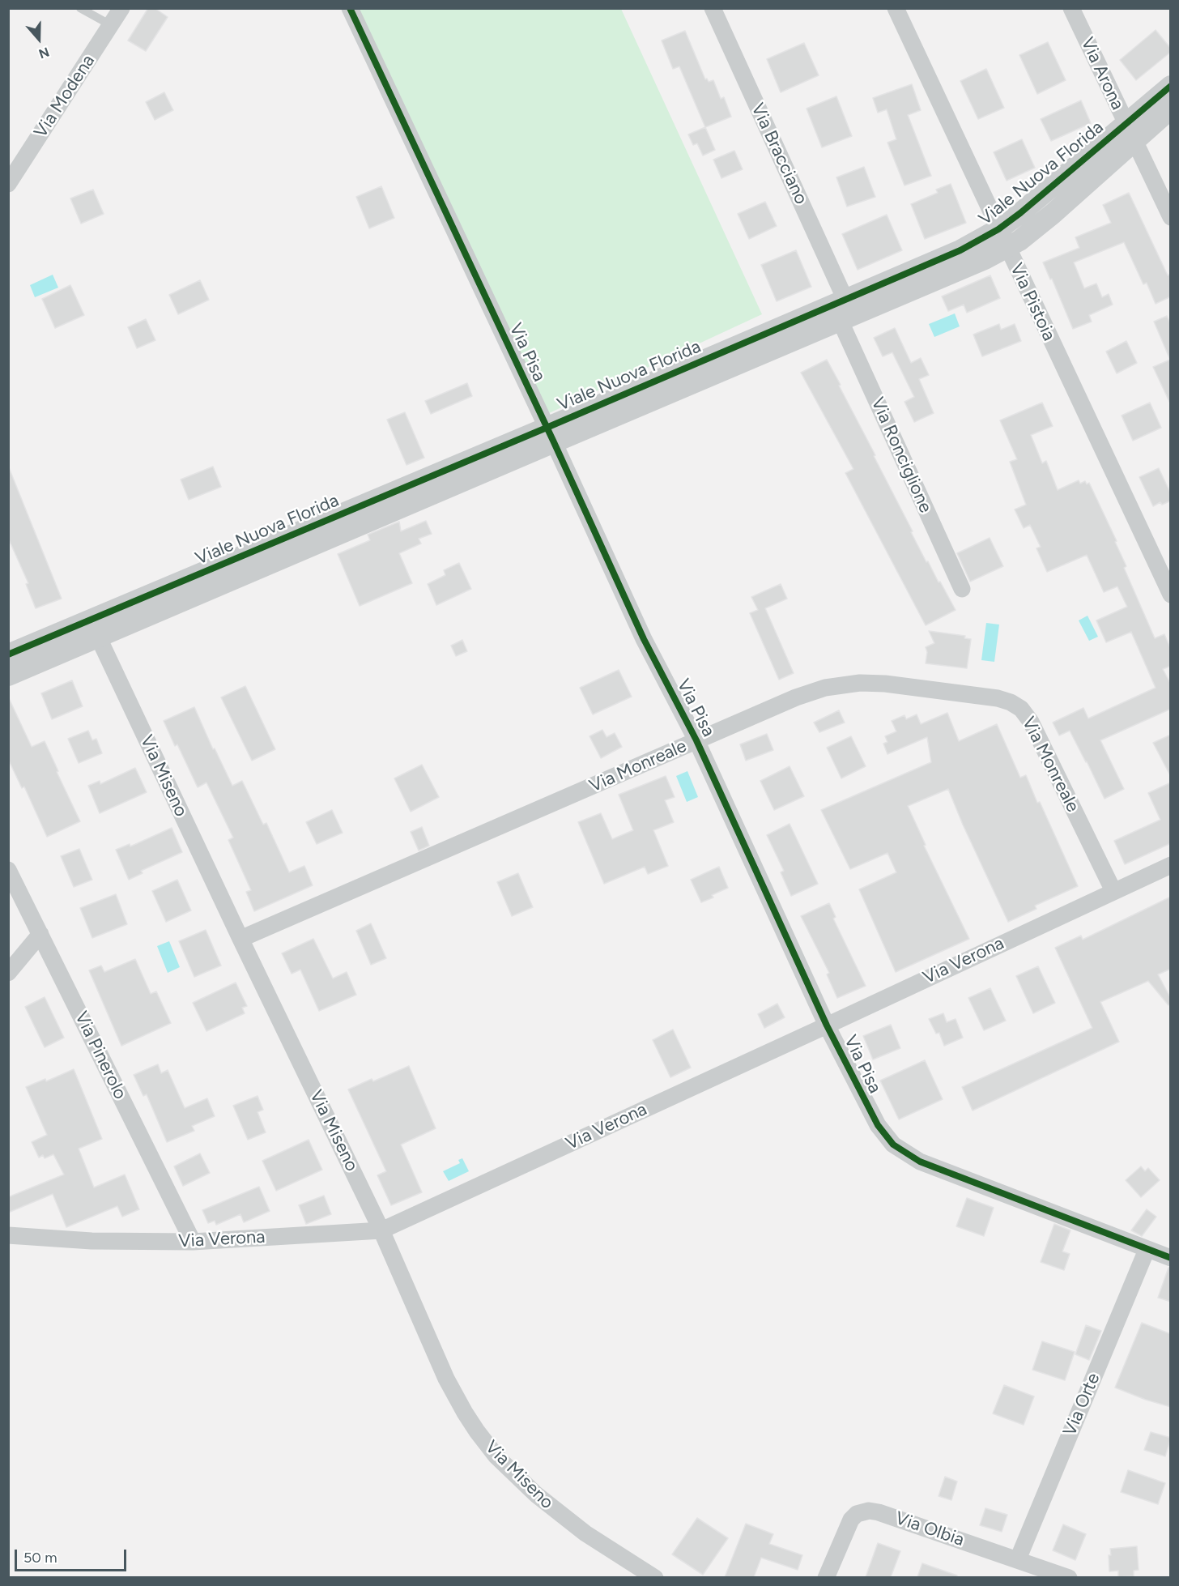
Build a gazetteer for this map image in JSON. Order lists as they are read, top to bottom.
{
  "streets": {
    "street": [
      "Via Arona",
      "Via Modena",
      "Via Bracciano",
      "Viale Nuova Florida",
      "Via Pistoia",
      "Via Pisa",
      "Via Ronciglione",
      "Via Monreale",
      "Via Miseno",
      "Via Verona",
      "Via Pinerolo",
      "Via Orte",
      "Via Olbia"
    ]
  },
  "crossings": [
    ["Via Arona", "Viale Nuova Florida"],
    ["Via Bracciano", "Viale Nuova Florida"],
    ["Viale Nuova Florida", "Via Pistoia"],
    ["Viale Nuova Florida", "Via Pisa"],
    ["Viale Nuova Florida", "Via Ronciglione"],
    ["Viale Nuova Florida", "Via Miseno"],
    ["Via Pisa", "Via Monreale"],
    ["Via Pisa", "Via Verona"],
    ["Via Pisa", "Via Orte"],
    ["Via Monreale", "Via Miseno"],
    ["Via Monreale", "Via Verona"],
    ["Via Miseno", "Via Verona"],
    ["Via Verona", "Via Pinerolo"],
    ["Via Orte", "Via Olbia"]
  ],
  "scale_bar": "50 m",
  "north": "bottom"
}
